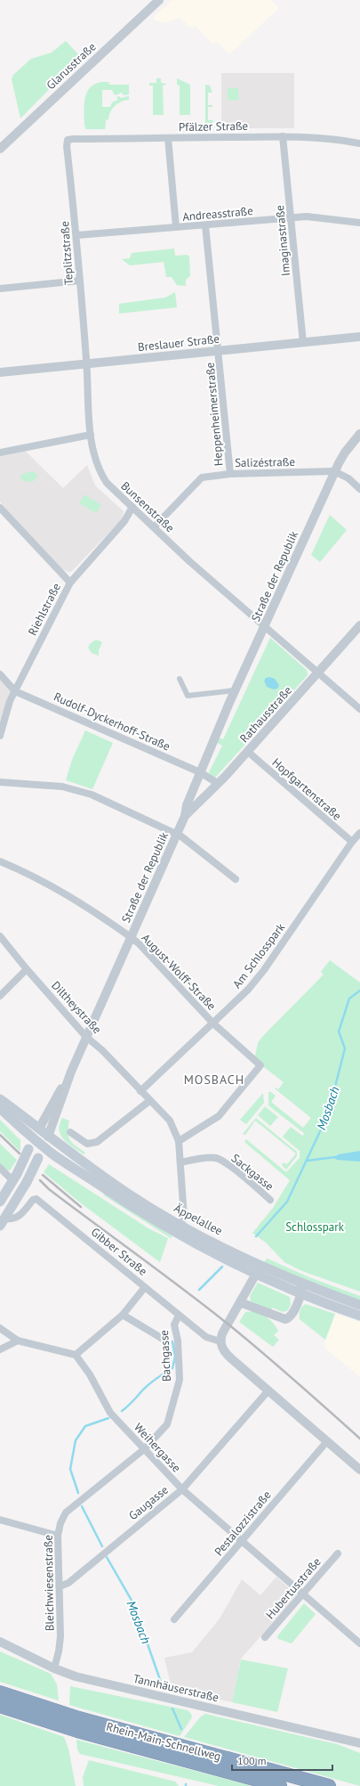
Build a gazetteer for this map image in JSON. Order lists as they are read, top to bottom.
{
  "streets": {
    "highway": ["Rhein-Main-Schnellweg"],
    "main road": ["Äppelallee"],
    "street": [
      "Glarusstraße",
      "Pfälzer Straße",
      "Andreasstraße",
      "Imaginastraße",
      "Teplitzstraße",
      "Breslauer Straße",
      "Heppenheimerstraße",
      "Salizéstraße",
      "Bunsenstraße",
      "Straße der Republik",
      "Riehlstraße",
      "Rathausstraße",
      "Rudolf-Dyckerhoff-Straße",
      "Hopfgartenstraße",
      "Am Schlosspark",
      "August-Wolff-Straße",
      "Diltheystraße",
      "Sackgasse",
      "Gibber Straße",
      "Bachgasse",
      "Weihergasse",
      "Gaugasse",
      "Pestalozzistraße",
      "Bleichwiesenstraße",
      "Hubertusstraße",
      "Tannhäuserstraße"
    ]
  },
  "crossings": [
    ["Pfälzer Straße", "Imaginastraße"],
    ["Pfälzer Straße", "Teplitzstraße"],
    ["Andreasstraße", "Imaginastraße"],
    ["Andreasstraße", "Teplitzstraße"],
    ["Andreasstraße", "Heppenheimerstraße"],
    ["Imaginastraße", "Breslauer Straße"],
    ["Teplitzstraße", "Breslauer Straße"],
    ["Teplitzstraße", "Bunsenstraße"],
    ["Breslauer Straße", "Heppenheimerstraße"],
    ["Breslauer Straße", "Bunsenstraße"],
    ["Heppenheimerstraße", "Salizéstraße"],
    ["Salizéstraße", "Bunsenstraße"],
    ["Salizéstraße", "Straße der Republik"],
    ["Bunsenstraße", "Straße der Republik"],
    ["Bunsenstraße", "Riehlstraße"],
    ["Bunsenstraße", "Rathausstraße"],
    ["Straße der Republik", "Rathausstraße"],
    ["Straße der Republik", "Rudolf-Dyckerhoff-Straße"],
    ["Straße der Republik", "August-Wolff-Straße"],
    ["Straße der Republik", "Diltheystraße"],
    ["Straße der Republik", "Äppelallee"],
    ["Riehlstraße", "Rudolf-Dyckerhoff-Straße"],
    ["Rathausstraße", "Rudolf-Dyckerhoff-Straße"],
    ["Rathausstraße", "Hopfgartenstraße"],
    ["Hopfgartenstraße", "Am Schlosspark"],
    ["Am Schlosspark", "August-Wolff-Straße"],
    ["Am Schlosspark", "Diltheystraße"],
    ["August-Wolff-Straße", "Diltheystraße"],
    ["Gibber Straße", "Bachgasse"],
    ["Bachgasse", "Weihergasse"],
    ["Bachgasse", "Bleichwiesenstraße"],
    ["Weihergasse", "Gaugasse"],
    ["Weihergasse", "Pestalozzistraße"],
    ["Weihergasse", "Bleichwiesenstraße"],
    ["Weihergasse", "Hubertusstraße"],
    ["Gaugasse", "Bleichwiesenstraße"],
    ["Bleichwiesenstraße", "Tannhäuserstraße"]
  ],
  "districts": ["MOSBACH"],
  "water": ["Mosbach"],
  "parks": ["Schlosspark"],
  "scale_bar": "100 m"
}
